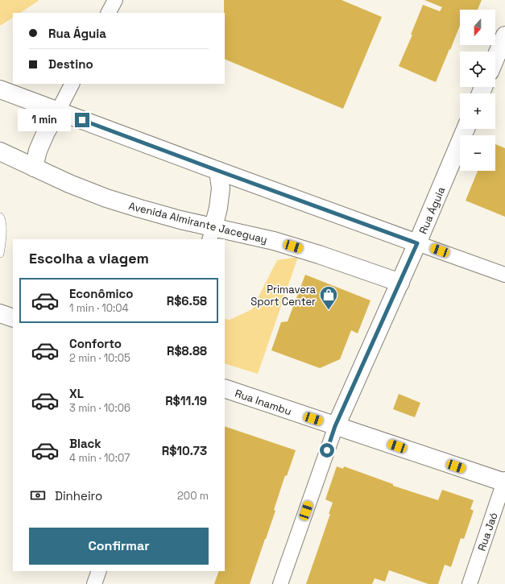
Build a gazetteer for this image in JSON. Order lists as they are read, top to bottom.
{
  "streets": {
    "street": [
      "Rua Águia",
      "Avenida Almirante Jaceguay",
      "Rua Inambu",
      "Rua Jaó"
    ]
  },
  "crossings": [
    ["Rua Águia", "Avenida Almirante Jaceguay"],
    ["Rua Águia", "Rua Inambu"],
    ["Rua Inambu", "Rua Jaó"]
  ],
  "places": {
    "shop": ["Primavera Sport Center"]
  },
  "north": "bottom",
  "page": {
    "map_buttons": ["+", "−"],
    "banner": ["Rua Águia", "Destino"],
    "bubble": "1 min",
    "heading": "Escolha a viagem",
    "list": [
      {
        "name": "Econômico",
        "note": "1 min · 10:04",
        "value": "R$6.58"
      },
      {
        "name": "Conforto",
        "note": "2 min · 10:05",
        "value": "R$8.88"
      },
      {
        "name": "XL",
        "note": "3 min · 10:06",
        "value": "R$11.19"
      },
      {
        "name": "Black",
        "note": "4 min · 10:07",
        "value": "R$10.73"
      }
    ],
    "pay": ["Dinheiro", "200 m"],
    "buttons": "Confirmar"
  }
}
